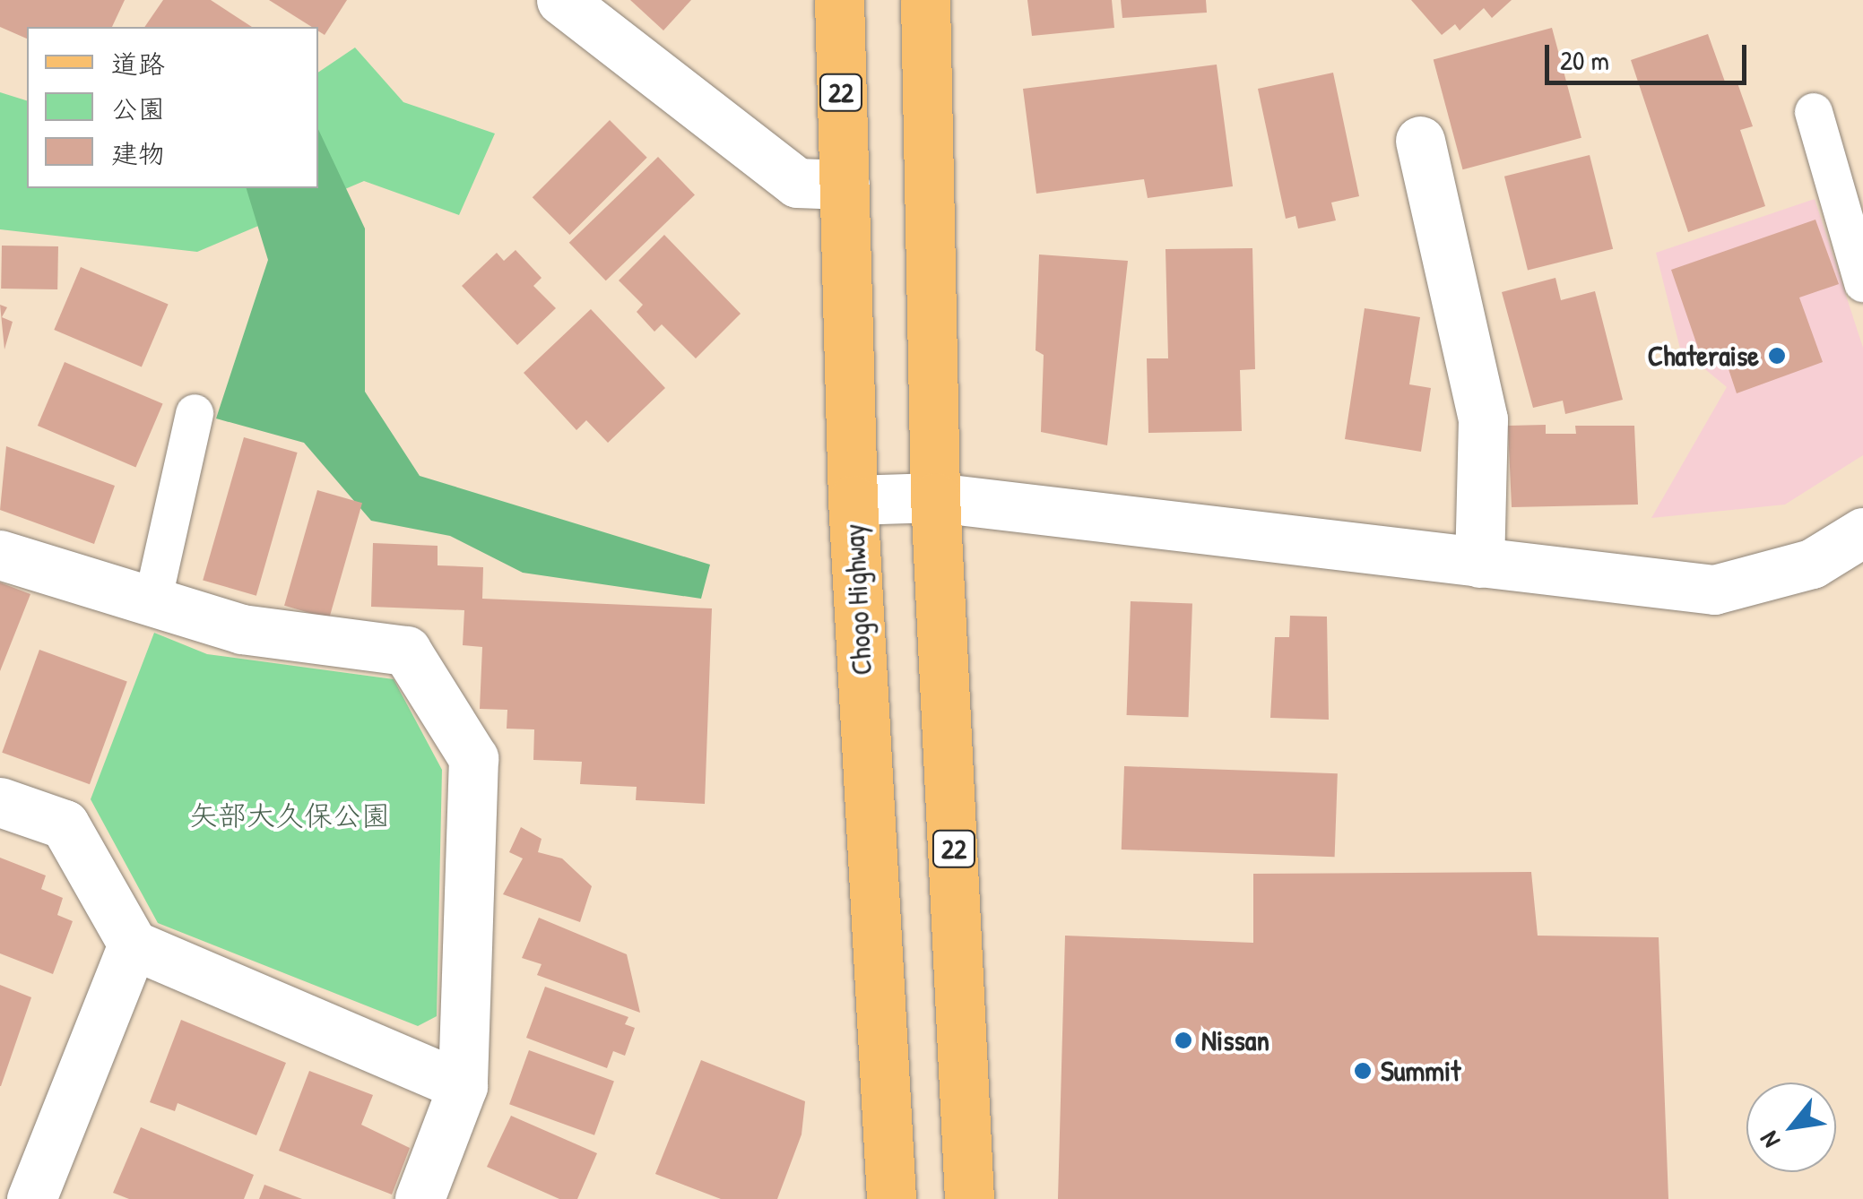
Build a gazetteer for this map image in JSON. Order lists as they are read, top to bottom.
{
  "streets": {
    "main road": ["22", "Chogo Highway"]
  },
  "parks": ["矢部大久保公園"],
  "places": ["Chateraise", "Nissan", "Summit"],
  "legend": ["道路", "公園", "建物"],
  "scale_bar": "20 m",
  "north": "bottom left"
}
